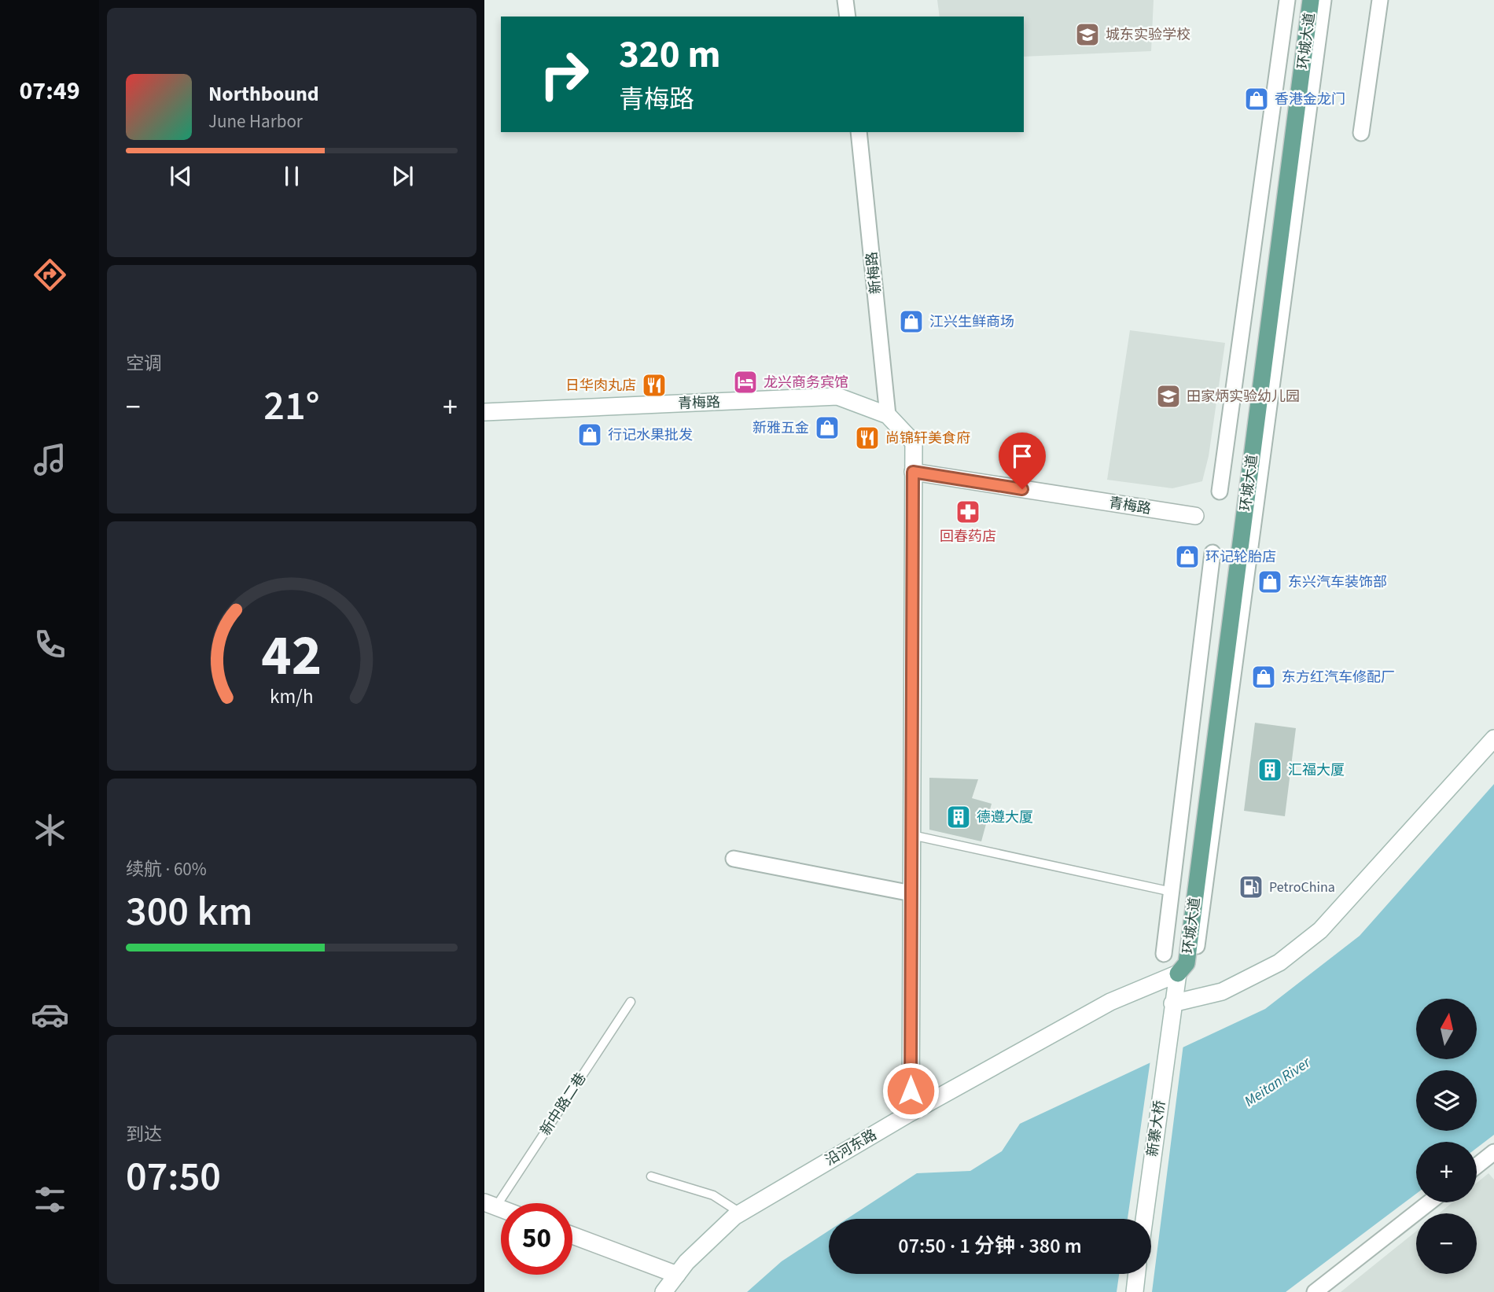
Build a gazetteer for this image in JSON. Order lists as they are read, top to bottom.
{
  "streets": {
    "main road": [
      "环城大道",
      "青梅路",
      "新寨大桥",
      "沿河东路"
    ],
    "street": ["新梅路"],
    "lane": ["新中路二巷"]
  },
  "crossings": [
    ["环城大道", "新寨大桥"],
    ["环城大道", "沿河东路"],
    ["新梅路", "青梅路"],
    ["新寨大桥", "沿河东路"]
  ],
  "water": ["Meitan River"],
  "places": {
    "school or university": ["城东实验学校", "田家炳实验幼儿园"],
    "shop": [
      "香港金龙门",
      "江兴生鲜商场",
      "新雅五金",
      "行记水果批发",
      "环记轮胎店",
      "东兴汽车装饰部",
      "东方红汽车修配厂"
    ],
    "hotel": ["龙兴商务宾馆"],
    "restaurant": ["日华肉丸店", "尚锦轩美食府"],
    "pharmacy": ["回春药店"],
    "building": ["汇福大厦", "德遵大厦"],
    "fuel station": ["PetroChina"]
  },
  "north": "top",
  "page": {
    "tabs": "07:49",
    "turn": ["320 m", "青梅路"],
    "song": ["Northbound", "June Harbor"],
    "tile": [
      "空调",
      ["续航 · 60%", "300 km"],
      ["到达", "07:50"]
    ],
    "heat": ["−", "21°", "+"],
    "map_buttons": ["+", "−"],
    "limit": "50",
    "trip": "07:50 · 1 分钟 · 380 m",
    "gauge": ["42", "km/h"]
  }
}
